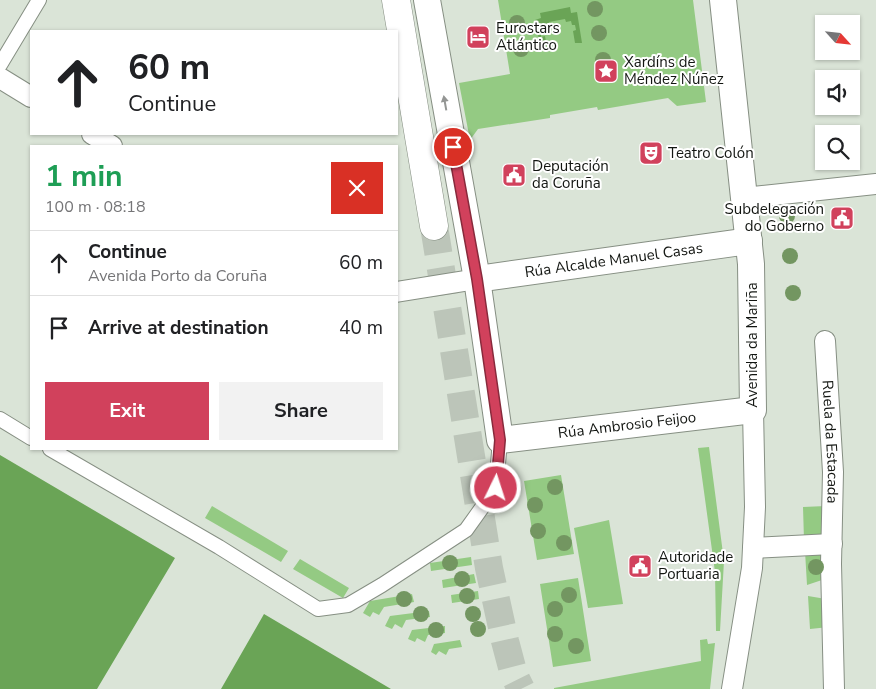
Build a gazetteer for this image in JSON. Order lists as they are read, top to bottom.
{
  "streets": {
    "street": [
      "Rúa Alcalde Manuel Casas",
      "Avenida da Mariña",
      "Rúa Ambrosio Feijoo",
      "Ruela da Estacada"
    ]
  },
  "crossings": [
    ["Rúa Alcalde Manuel Casas", "Avenida da Mariña"],
    ["Avenida da Mariña", "Rúa Ambrosio Feijoo"]
  ],
  "places": {
    "hotel": ["Eurostars Atlántico"],
    "place": ["Xardíns de Méndez Núñez"],
    "theatre": ["Teatro Colón"],
    "public building": ["Deputación da Coruña", "Subdelegación do Goberno", "Autoridade Portuaria"]
  },
  "north": "bottom right",
  "page": {
    "turn": ["60 m", "Continue"],
    "heading": ["1 min", "100 m · 08:18"],
    "list": [
      {
        "name": "Continue",
        "note": "Avenida Porto da Coruña",
        "value": "60 m"
      },
      {
        "name": "Arrive at destination",
        "value": "40 m"
      }
    ],
    "buttons": ["Exit", "Share"]
  }
}
